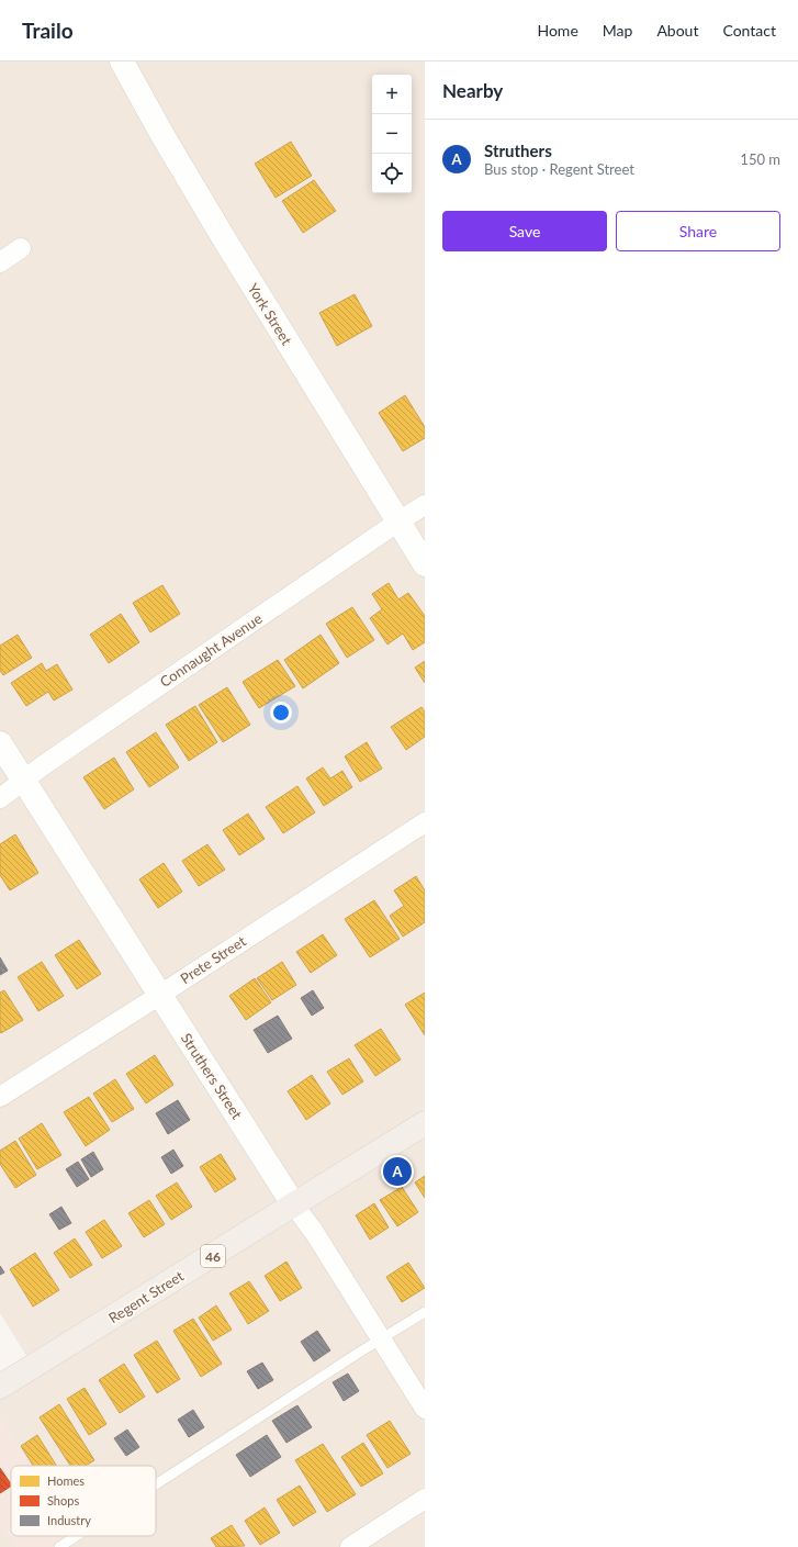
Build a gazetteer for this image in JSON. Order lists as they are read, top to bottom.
{
  "streets": {
    "main road": ["46", "Regent Street"],
    "street": [
      "York Street",
      "Connaught Avenue",
      "Prete Street",
      "Struthers Street"
    ]
  },
  "crossings": [
    ["York Street", "Connaught Avenue"],
    ["Connaught Avenue", "Struthers Street"],
    ["Prete Street", "Struthers Street"],
    ["Struthers Street", "Regent Street"]
  ],
  "legend": ["Homes", "Shops", "Industry"],
  "page": {
    "header": "Trailo",
    "nav": [
      "Home",
      "Map",
      "About",
      "Contact"
    ],
    "heading": "Nearby",
    "map_buttons": ["+", "−"],
    "list": [
      {
        "mark": "A",
        "name": "Struthers",
        "note": "Bus stop · Regent Street",
        "value": "150 m"
      }
    ],
    "buttons": ["Save", "Share"],
    "pins": "A"
  }
}
